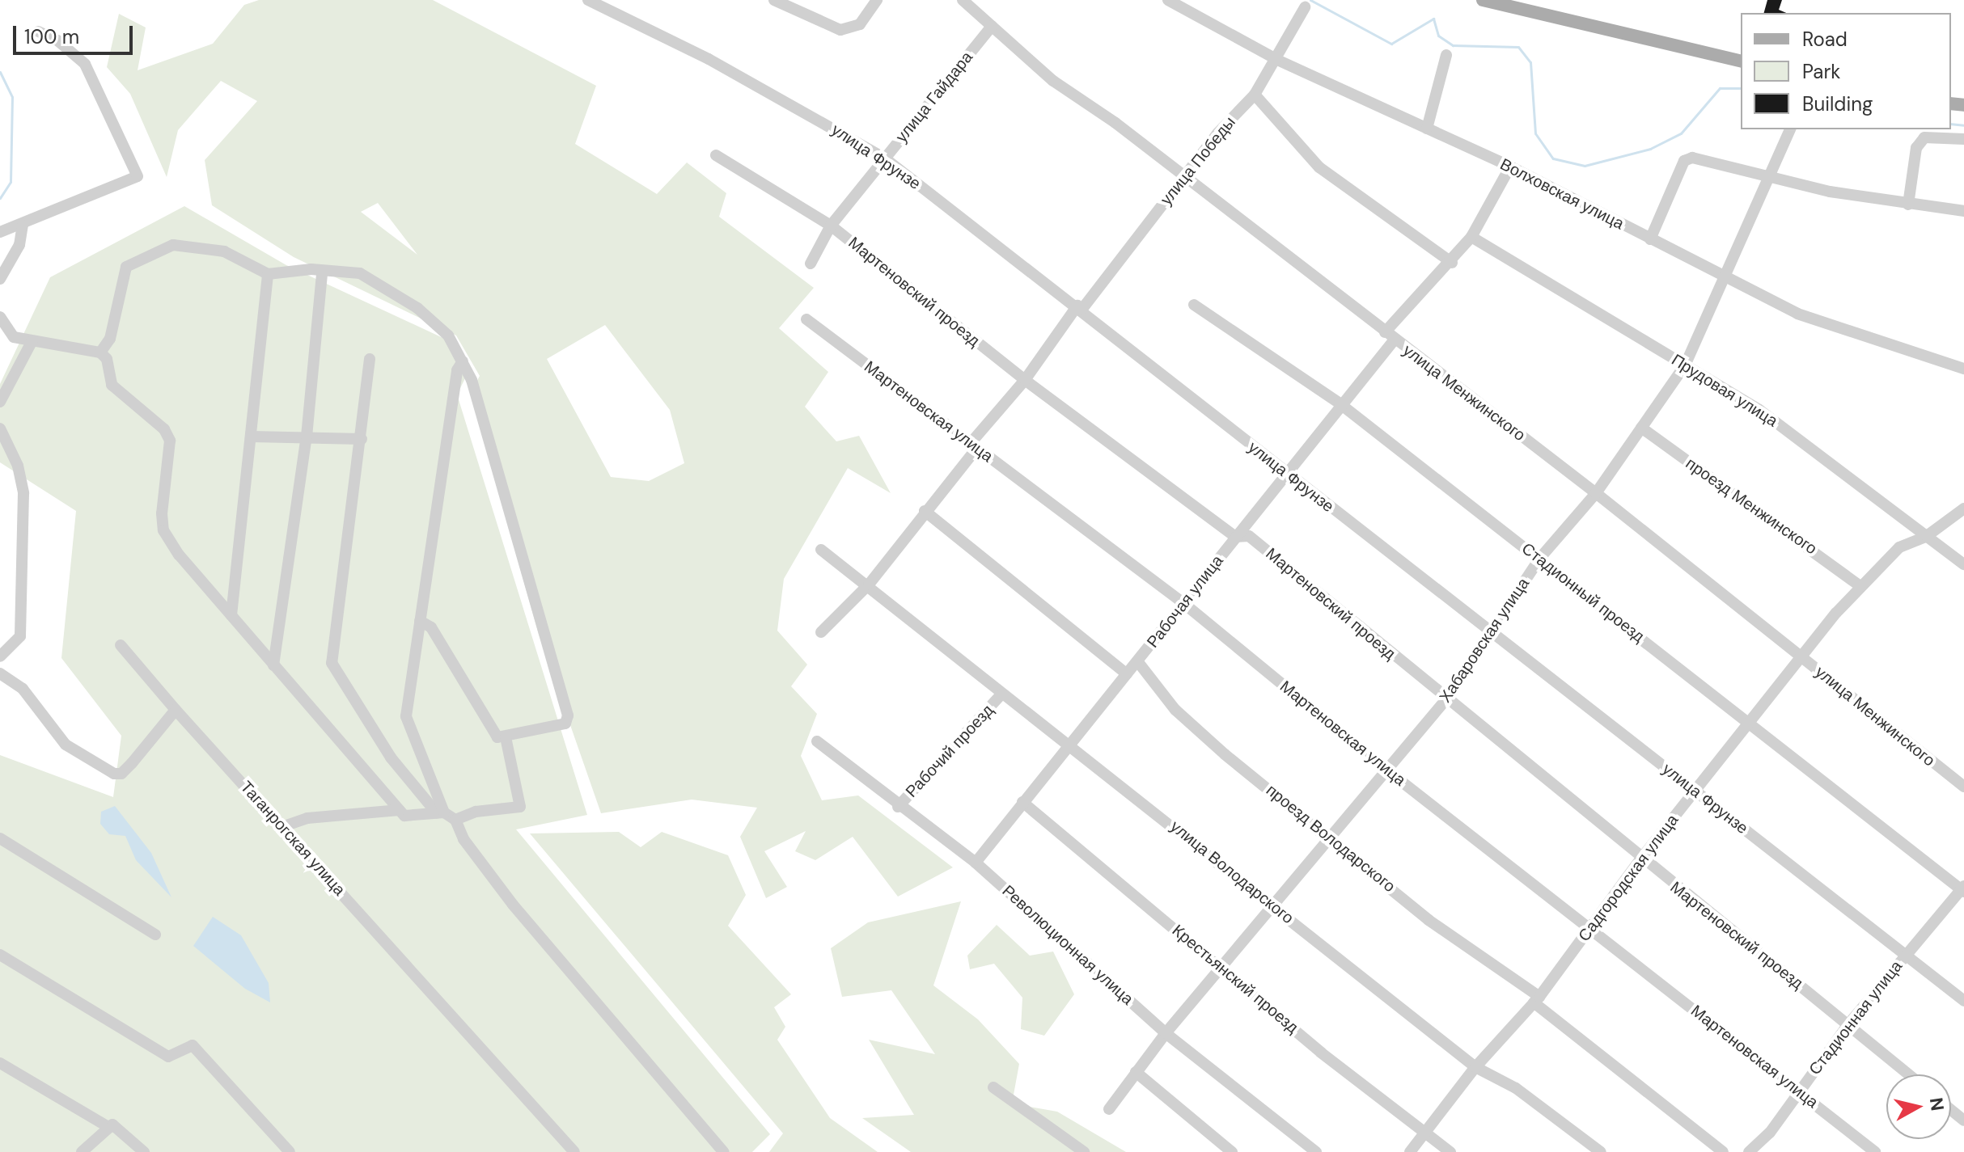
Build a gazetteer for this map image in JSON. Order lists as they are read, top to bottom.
{
  "streets": {
    "street": [
      "улица Гайдара",
      "улица Фрунзе",
      "улица Победы",
      "Волховская улица",
      "Мартеновский проезд",
      "Прудовая улица",
      "улица Менжинского",
      "Мартеновская улица",
      "проезд Менжинского",
      "Стадионный проезд",
      "Рабочая улица",
      "Хабаровская улица",
      "Рабочий проезд",
      "Таганрогская улица",
      "проезд Володарского",
      "улица Володарского",
      "Садгородская улица",
      "Революционная улица",
      "Крестьянский проезд",
      "Стадионная улица"
    ]
  },
  "crossings": [
    ["улица Гайдара", "улица Фрунзе"],
    ["улица Гайдара", "Мартеновский проезд"],
    ["улица Гайдара", "улица Менжинского"],
    ["улица Фрунзе", "улица Победы"],
    ["улица Фрунзе", "Рабочая улица"],
    ["улица Фрунзе", "Хабаровская улица"],
    ["улица Фрунзе", "Садгородская улица"],
    ["улица Фрунзе", "Стадионная улица"],
    ["улица Победы", "Волховская улица"],
    ["улица Победы", "Мартеновский проезд"],
    ["улица Победы", "улица Менжинского"],
    ["улица Победы", "Мартеновская улица"],
    ["улица Победы", "улица Володарского"],
    ["Волховская улица", "Рабочая улица"],
    ["Волховская улица", "Хабаровская улица"],
    ["Мартеновский проезд", "Рабочая улица"],
    ["Мартеновский проезд", "Хабаровская улица"],
    ["Мартеновский проезд", "Садгородская улица"],
    ["Мартеновский проезд", "Стадионная улица"],
    ["Прудовая улица", "Рабочая улица"],
    ["Прудовая улица", "Хабаровская улица"],
    ["Прудовая улица", "Садгородская улица"],
    ["улица Менжинского", "Рабочая улица"],
    ["улица Менжинского", "Хабаровская улица"],
    ["улица Менжинского", "Садгородская улица"],
    ["Мартеновская улица", "Рабочая улица"],
    ["Мартеновская улица", "Хабаровская улица"],
    ["Мартеновская улица", "Садгородская улица"],
    ["Мартеновская улица", "Стадионная улица"],
    ["проезд Менжинского", "Хабаровская улица"],
    ["проезд Менжинского", "Садгородская улица"],
    ["Стадионный проезд", "Рабочая улица"],
    ["Стадионный проезд", "Хабаровская улица"],
    ["Стадионный проезд", "Садгородская улица"],
    ["Стадионный проезд", "Стадионная улица"],
    ["Рабочая улица", "проезд Володарского"],
    ["Рабочая улица", "улица Володарского"],
    ["Рабочая улица", "Революционная улица"],
    ["Рабочая улица", "Крестьянский проезд"],
    ["Хабаровская улица", "проезд Володарского"],
    ["Хабаровская улица", "улица Володарского"],
    ["Хабаровская улица", "Революционная улица"],
    ["Хабаровская улица", "Крестьянский проезд"],
    ["Рабочий проезд", "улица Володарского"],
    ["Рабочий проезд", "Революционная улица"],
    ["проезд Володарского", "Садгородская улица"],
    ["улица Володарского", "Садгородская улица"],
    ["Садгородская улица", "Крестьянский проезд"]
  ],
  "legend": ["Road", "Park", "Building"],
  "scale_bar": "100 m",
  "north": "right"
}
